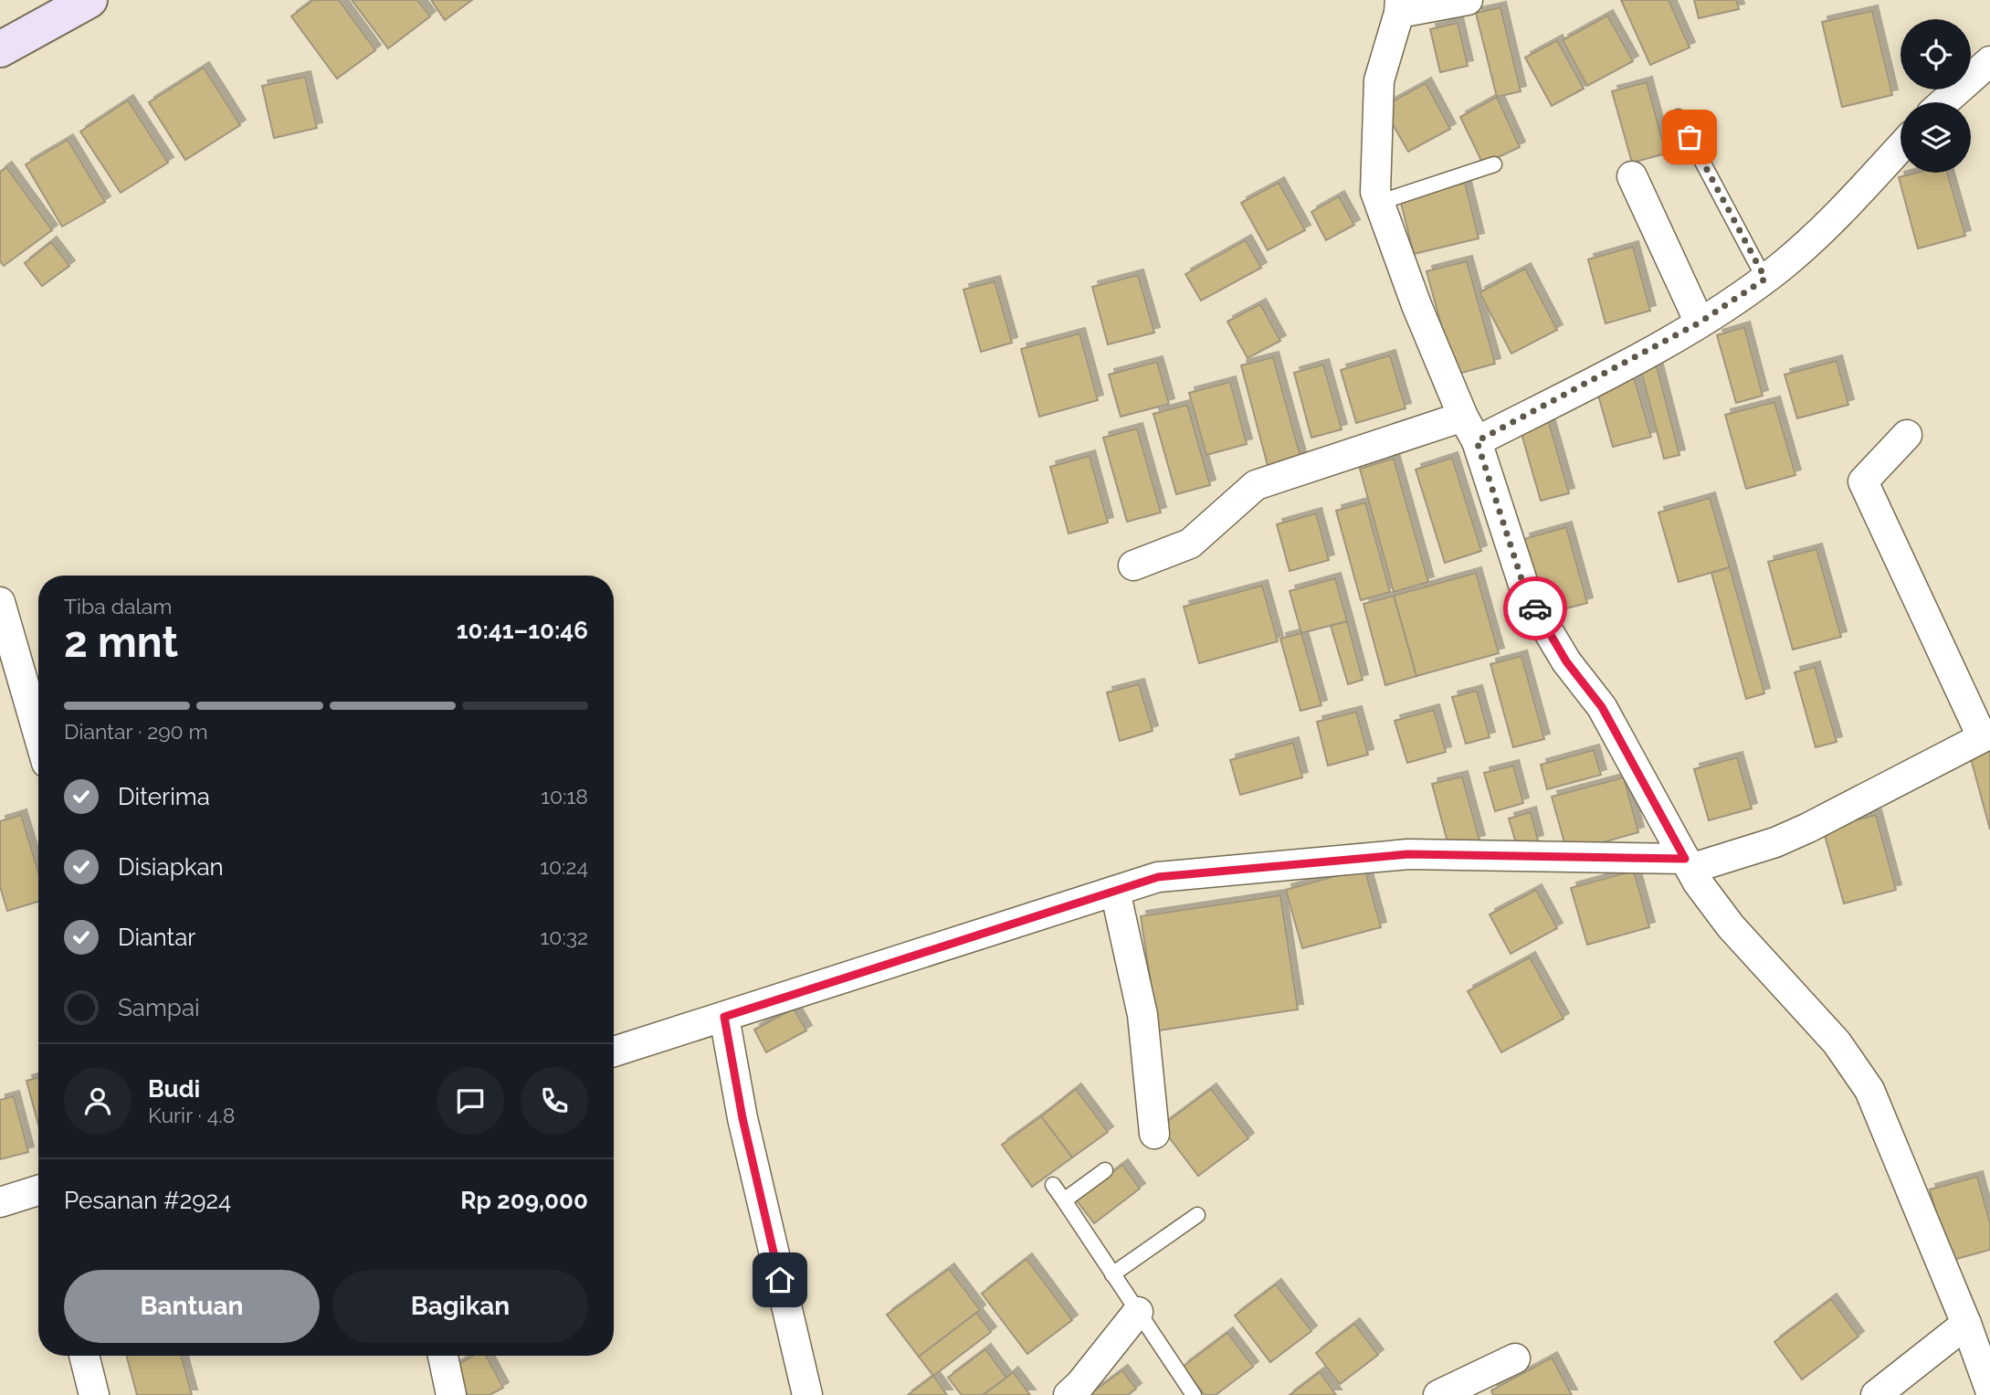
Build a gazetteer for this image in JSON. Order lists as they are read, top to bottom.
{
  "page": {
    "heading": ["2 mnt", "Tiba dalam", "10:41–10:46"],
    "panel": [
      "Budi",
      "Kurir · 4.8",
      "Pesanan #2924",
      "Rp 209,000"
    ],
    "bar": "Diantar · 290 m",
    "list": [
      ["Diterima", "10:18"],
      ["Disiapkan", "10:24"],
      ["Diantar", "10:32"],
      "Sampai"
    ],
    "buttons": ["Bantuan", "Bagikan"]
  }
}
